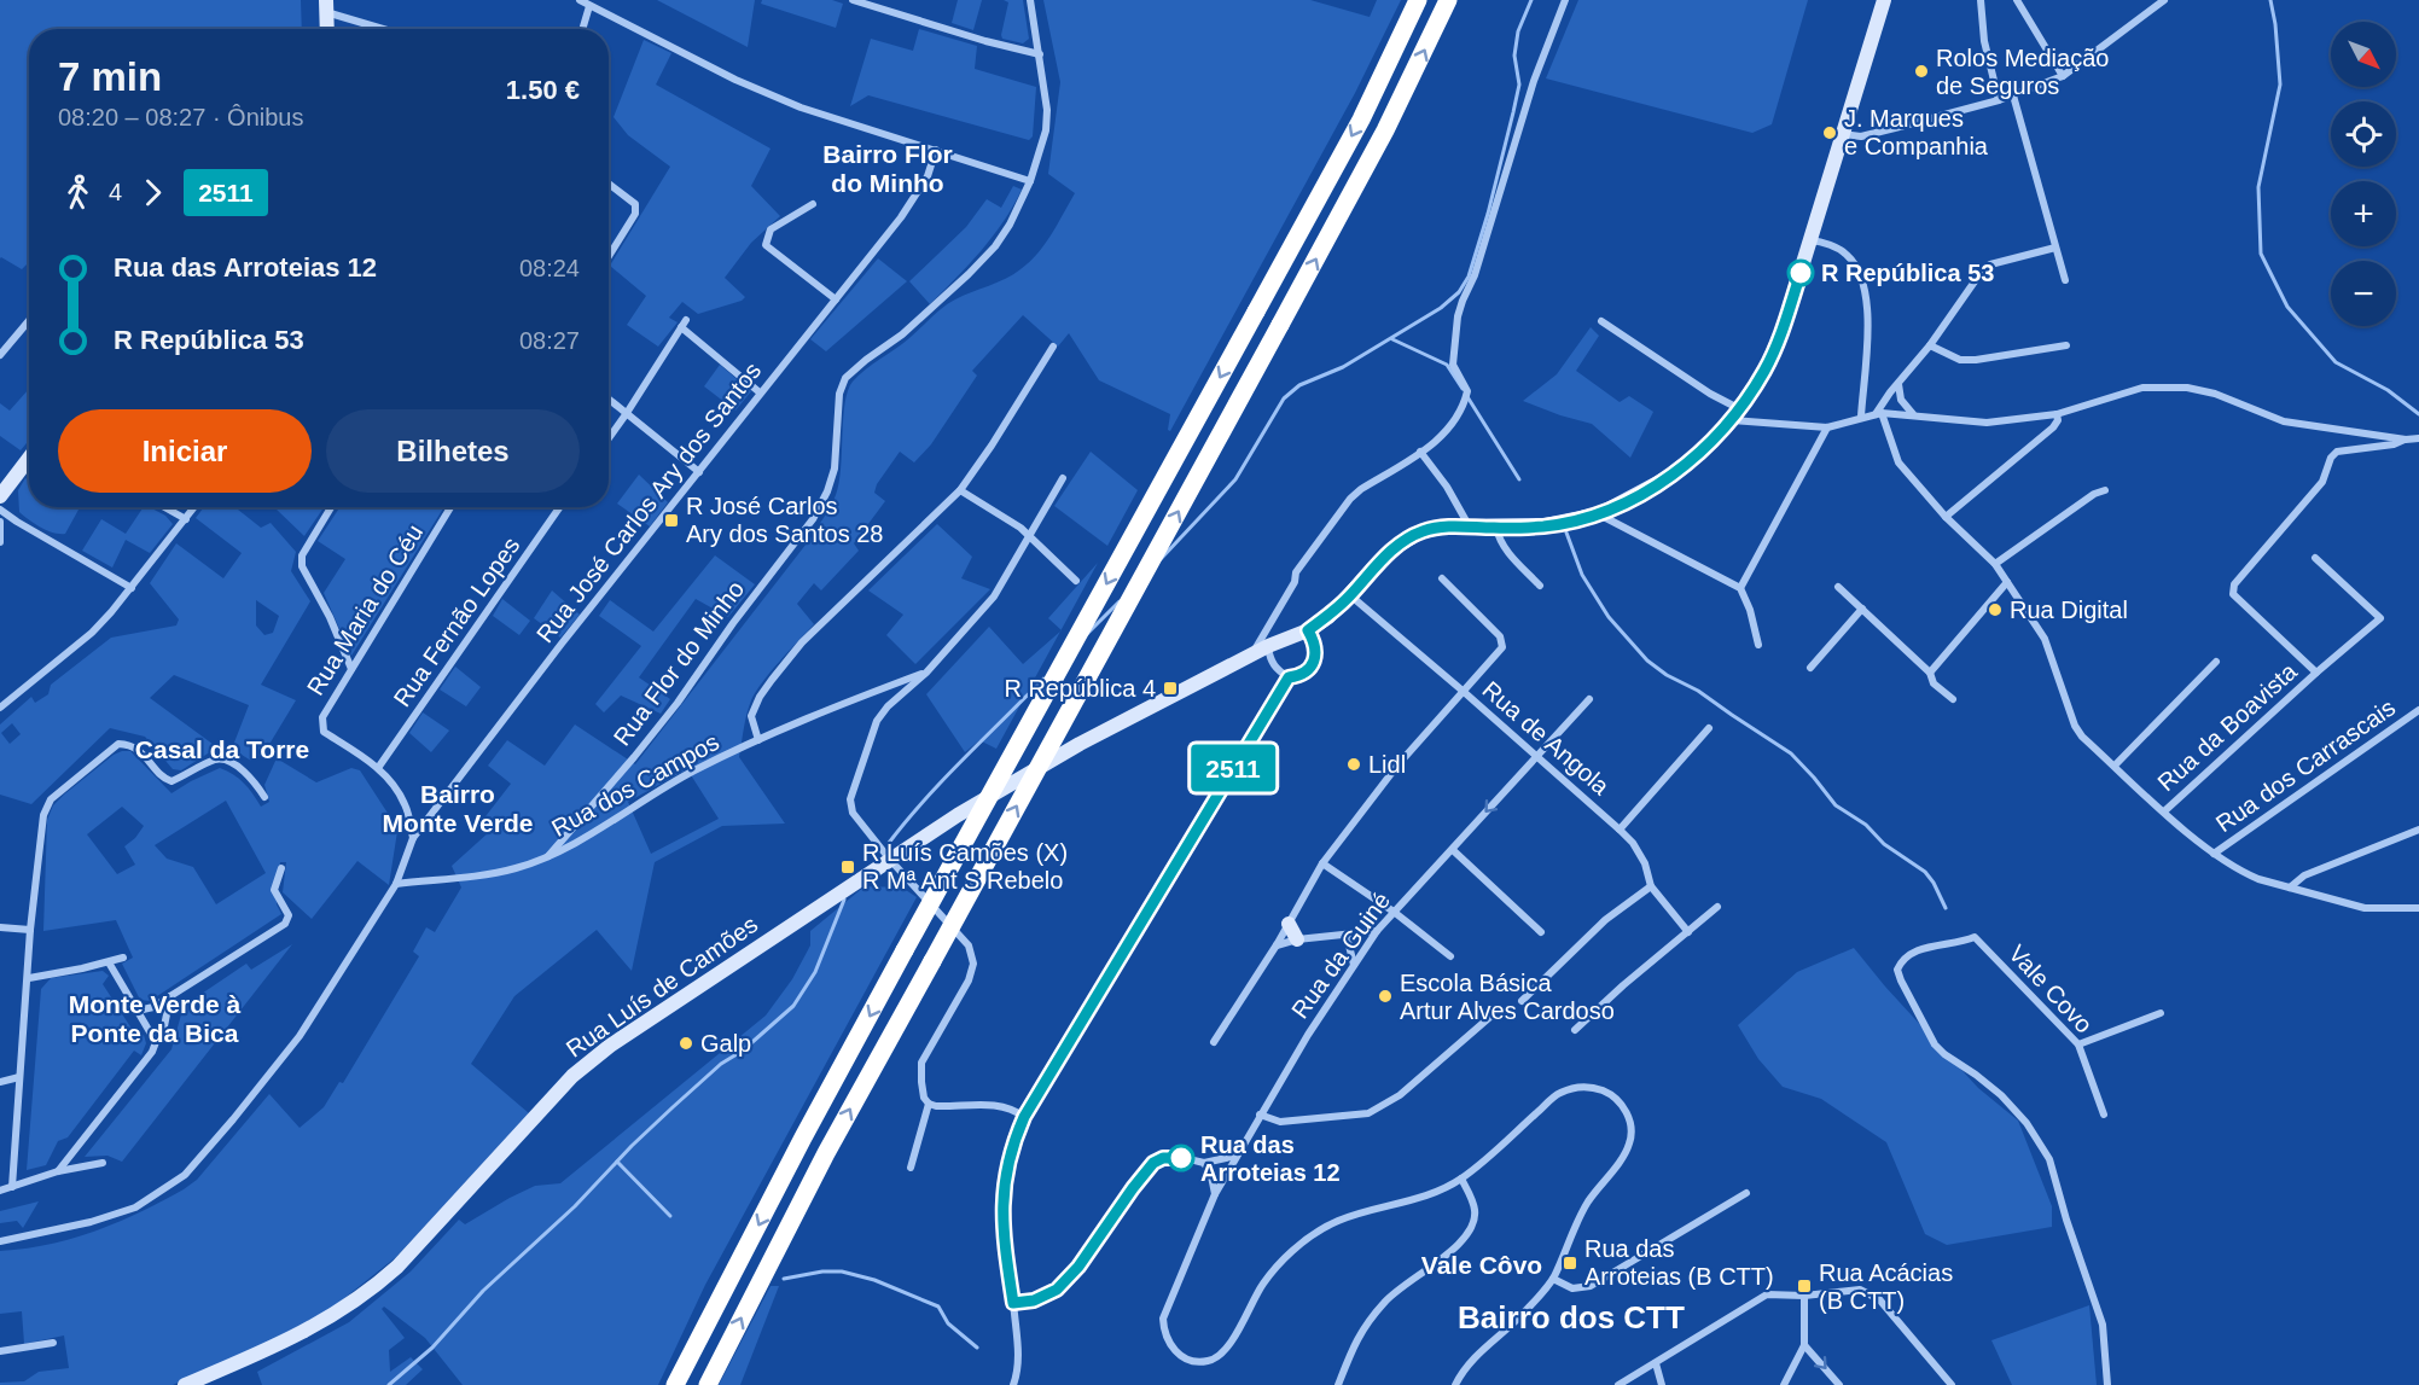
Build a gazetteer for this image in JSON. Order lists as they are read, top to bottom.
{
  "streets": {
    "main road": ["Rua Luís de Camões"],
    "street": [
      "Rua José Carlos Ary dos Santos",
      "Rua Maria do Céu",
      "Rua Fernão Lopes",
      "Rua Flor do Minho",
      "Rua da Boavista",
      "Rua de Angola",
      "Rua dos Carrascais",
      "Rua dos Campos",
      "Rua da Guiné",
      "Vale Covo"
    ]
  },
  "crossings": [
    ["Rua José Carlos Ary dos Santos", "Rua Maria do Céu"],
    ["Rua José Carlos Ary dos Santos", "Rua dos Campos"],
    ["Rua Maria do Céu", "Rua Fernão Lopes"],
    ["Rua Flor do Minho", "Rua dos Campos"],
    ["Rua de Angola", "Rua da Guiné"]
  ],
  "districts": [
    "Bairro Flor do Minho",
    "Casal da Torre",
    "Bairro Monte Verde",
    "Monte Verde à Ponte da Bica",
    "Vale Côvo",
    "Bairro dos CTT"
  ],
  "places": {
    "other": [
      "Rolos Mediação de Seguros",
      "J. Marques e Companhia",
      "R República 53",
      "Rua Digital",
      "Lidl",
      "Escola Básica Artur Alves Cardoso",
      "Galp",
      "Rua das Arroteias 12"
    ],
    "transit": [
      "R José Carlos Ary dos Santos 28",
      "R República 4",
      "R Luís Camões (X) R Mª Ant S Rebelo",
      "Rua das Arroteias (B CTT)",
      "Rua Acácias (B CTT)"
    ]
  },
  "lines": ["bus line 2511"],
  "north": "bottom right",
  "page": {
    "on_map": "2511",
    "map_buttons": ["+", "−"],
    "heading": ["7 min", "08:20 – 08:27 · Ônibus", "1.50 €"],
    "legs": ["4", "2511"],
    "list": [
      {
        "name": "Rua das Arroteias 12",
        "value": "08:24"
      },
      {
        "name": "R República 53",
        "value": "08:27"
      }
    ],
    "buttons": ["Iniciar", "Bilhetes"]
  }
}
